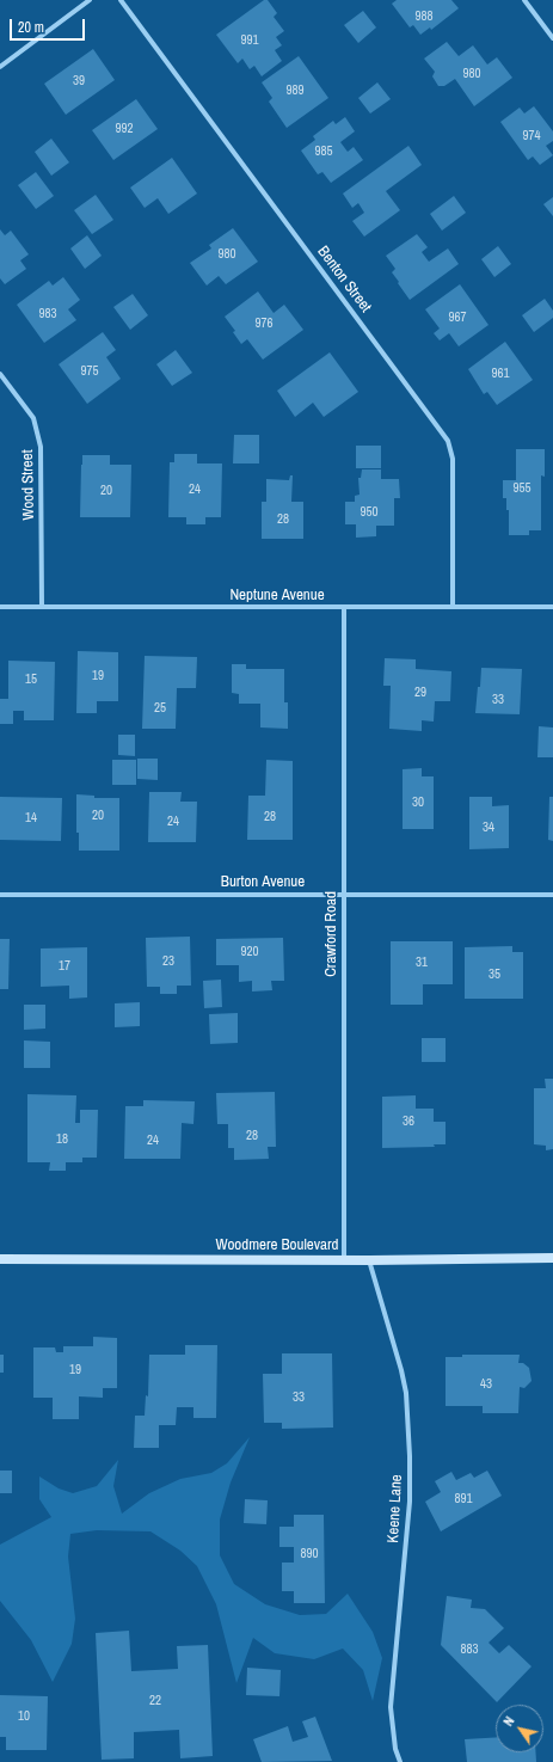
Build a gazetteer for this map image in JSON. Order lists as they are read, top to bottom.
{
  "streets": {
    "street": [
      "Benton Street",
      "Wood Street",
      "Neptune Avenue",
      "Burton Avenue",
      "Crawford Road",
      "Woodmere Boulevard",
      "Keene Lane"
    ]
  },
  "crossings": [
    ["Benton Street", "Neptune Avenue"],
    ["Wood Street", "Neptune Avenue"],
    ["Neptune Avenue", "Crawford Road"],
    ["Burton Avenue", "Crawford Road"],
    ["Crawford Road", "Woodmere Boulevard"],
    ["Woodmere Boulevard", "Keene Lane"]
  ],
  "house_numbers": [
    "988",
    "991",
    "980",
    "39",
    "989",
    "992",
    "974",
    "985",
    "980",
    "983",
    "967",
    "976",
    "975",
    "961",
    "955",
    "24",
    "20",
    "950",
    "28",
    "19",
    "15",
    "29",
    "33",
    "25",
    "30",
    "20",
    "28",
    "14",
    "24",
    "34",
    "920",
    "23",
    "31",
    "17",
    "35",
    "36",
    "28",
    "18",
    "24",
    "19",
    "43",
    "33",
    "891",
    "890",
    "883",
    "22",
    "10"
  ],
  "scale_bar": "20 m",
  "north": "top left"
}
